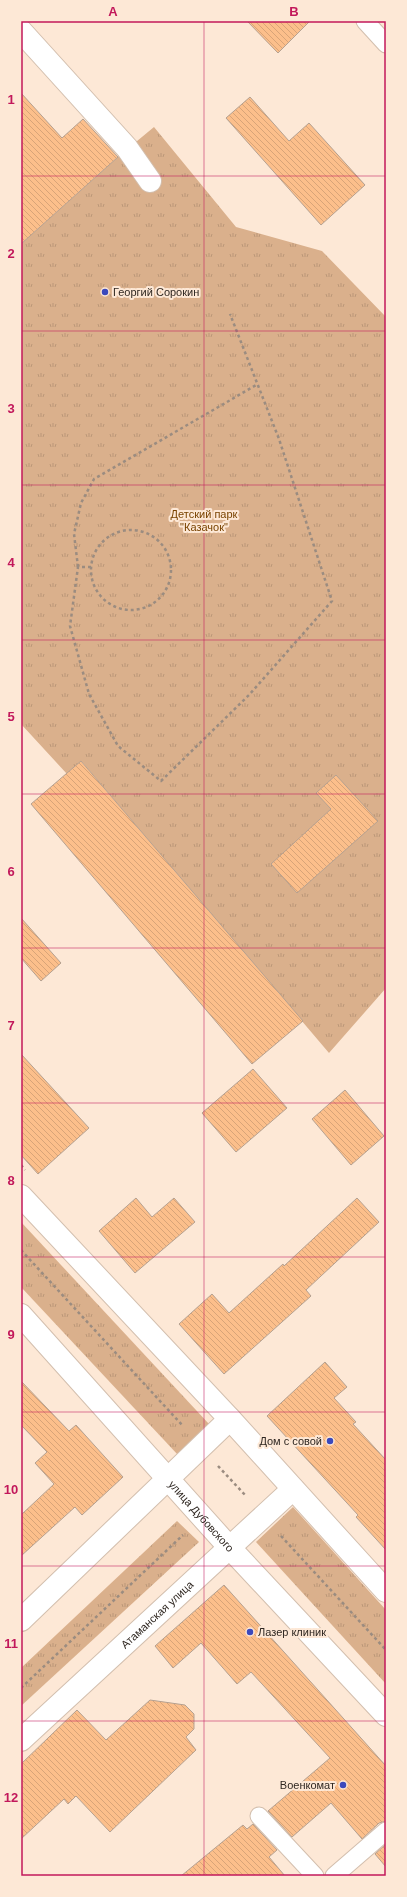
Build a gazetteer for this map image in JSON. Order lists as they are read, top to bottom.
{
  "streets": {
    "street": ["улица Дубовского", "Атаманская улица"]
  },
  "crossings": [
    ["улица Дубовского", "Атаманская улица"]
  ],
  "parks": ["Детский парк \"Казачок\""],
  "places": [
    "Георгий Сорокин",
    "Дом с совой",
    "Лазер клиник",
    "Военкомат"
  ],
  "grid": {
    "columns": ["A", "B"],
    "rows": [
      "1",
      "2",
      "3",
      "4",
      "5",
      "6",
      "7",
      "8",
      "9",
      "10",
      "11",
      "12"
    ]
  }
}
